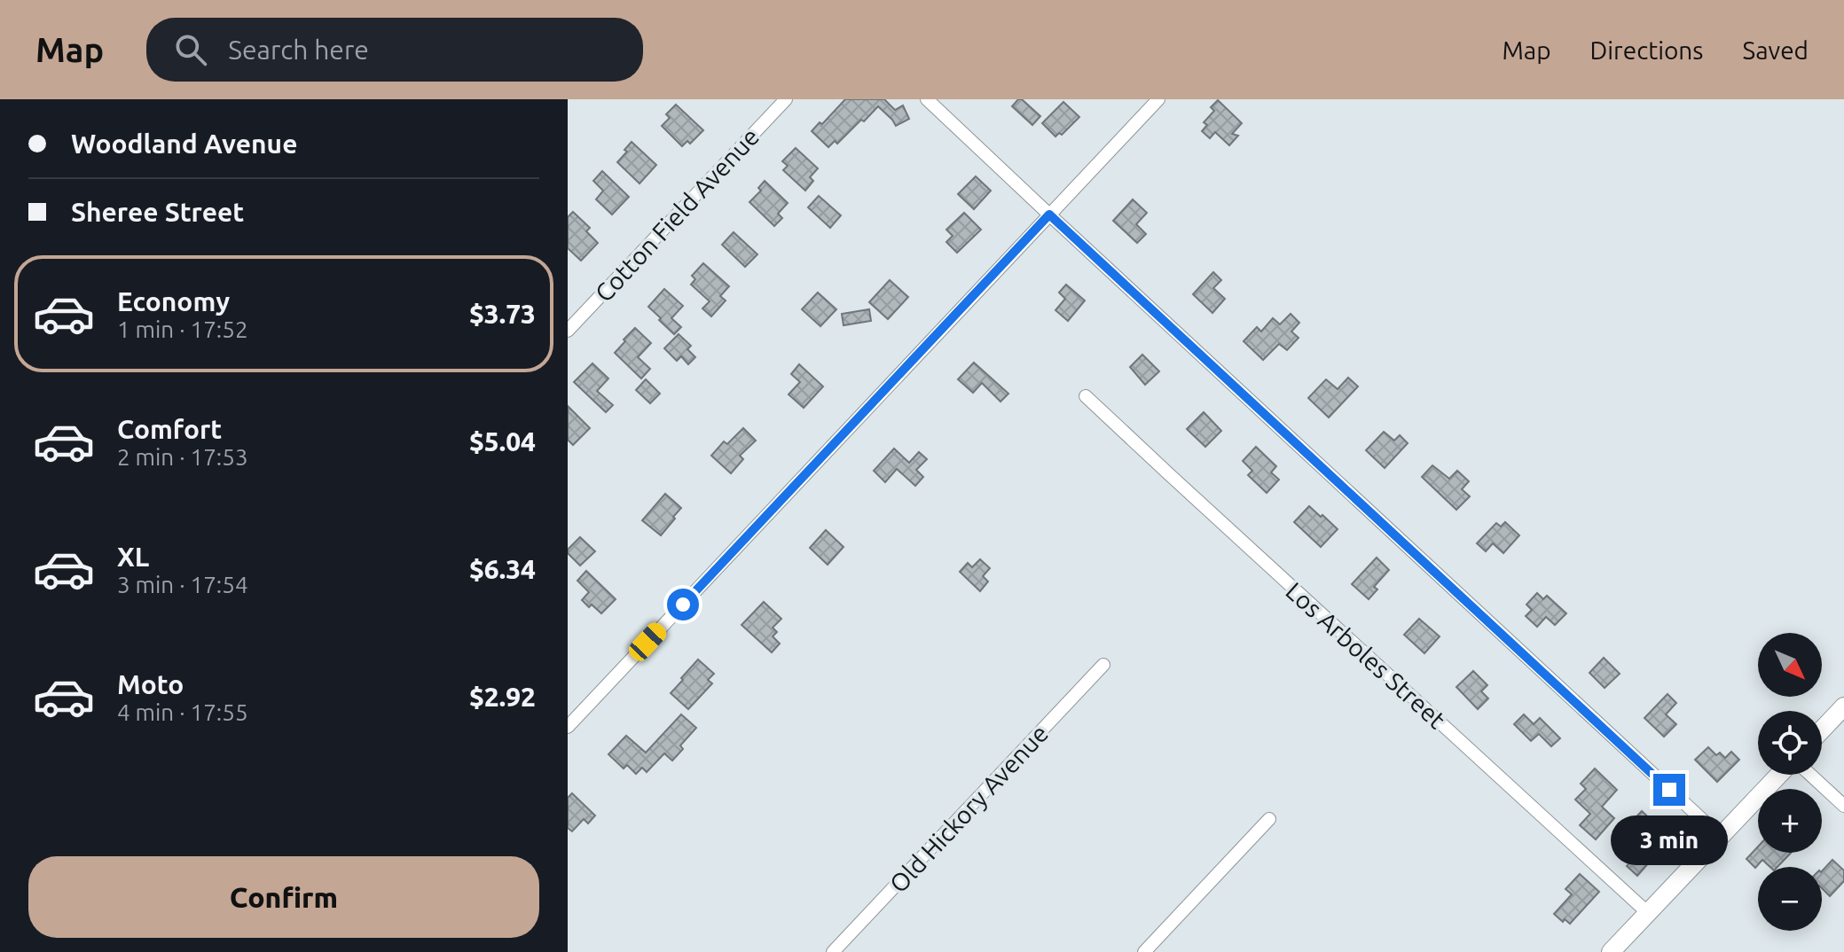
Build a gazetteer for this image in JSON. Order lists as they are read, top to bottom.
{
  "streets": {
    "street": ["Cotton Field Avenue", "Los Arboles Street", "Old Hickory Avenue"]
  },
  "north": "bottom right",
  "page": {
    "header": "Map",
    "search": "Search here",
    "nav": ["Map", "Directions", "Saved"],
    "banner": ["Woodland Avenue", "Sheree Street"],
    "list": [
      {
        "name": "Economy",
        "note": "1 min · 17:52",
        "value": "$3.73"
      },
      {
        "name": "Comfort",
        "note": "2 min · 17:53",
        "value": "$5.04"
      },
      {
        "name": "XL",
        "note": "3 min · 17:54",
        "value": "$6.34"
      },
      {
        "name": "Moto",
        "note": "4 min · 17:55",
        "value": "$2.92"
      }
    ],
    "map_buttons": ["+", "−"],
    "bubble": "3 min",
    "buttons": "Confirm"
  }
}
